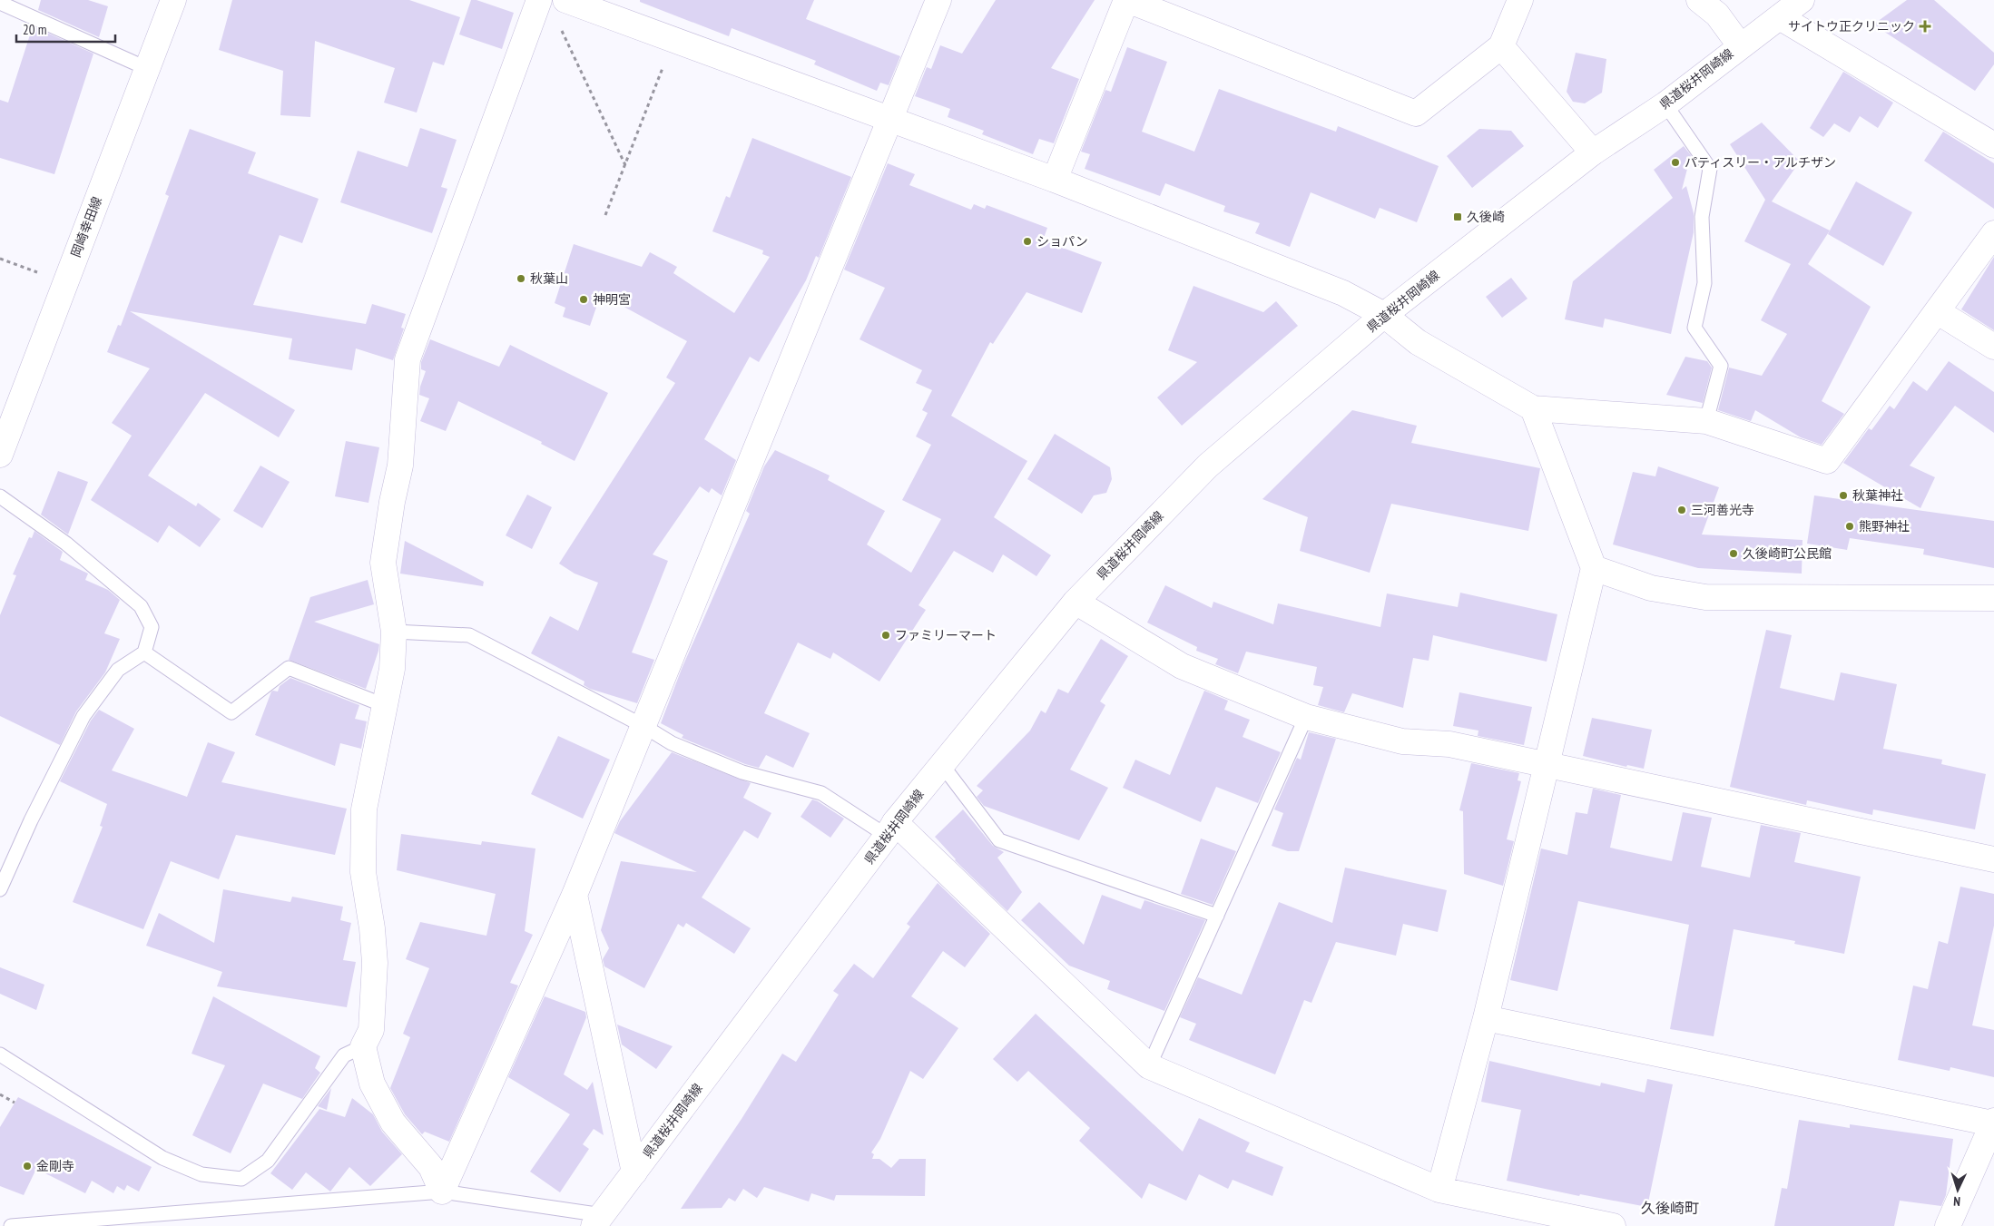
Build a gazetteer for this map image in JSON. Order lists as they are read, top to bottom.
{
  "streets": {
    "street": ["県道桜井岡崎線", "岡崎幸田線"]
  },
  "districts": ["久後崎町"],
  "places": {
    "health": ["サイトウ正クリニック"],
    "other": [
      "パティスリー・アルチザン",
      "ショパン",
      "秋葉山",
      "神明宮",
      "秋葉神社",
      "三河善光寺",
      "熊野神社",
      "久後崎町公民館",
      "ファミリーマート",
      "金剛寺"
    ],
    "transit": ["久後崎"]
  },
  "scale_bar": "20 m",
  "north": "bottom"
}
